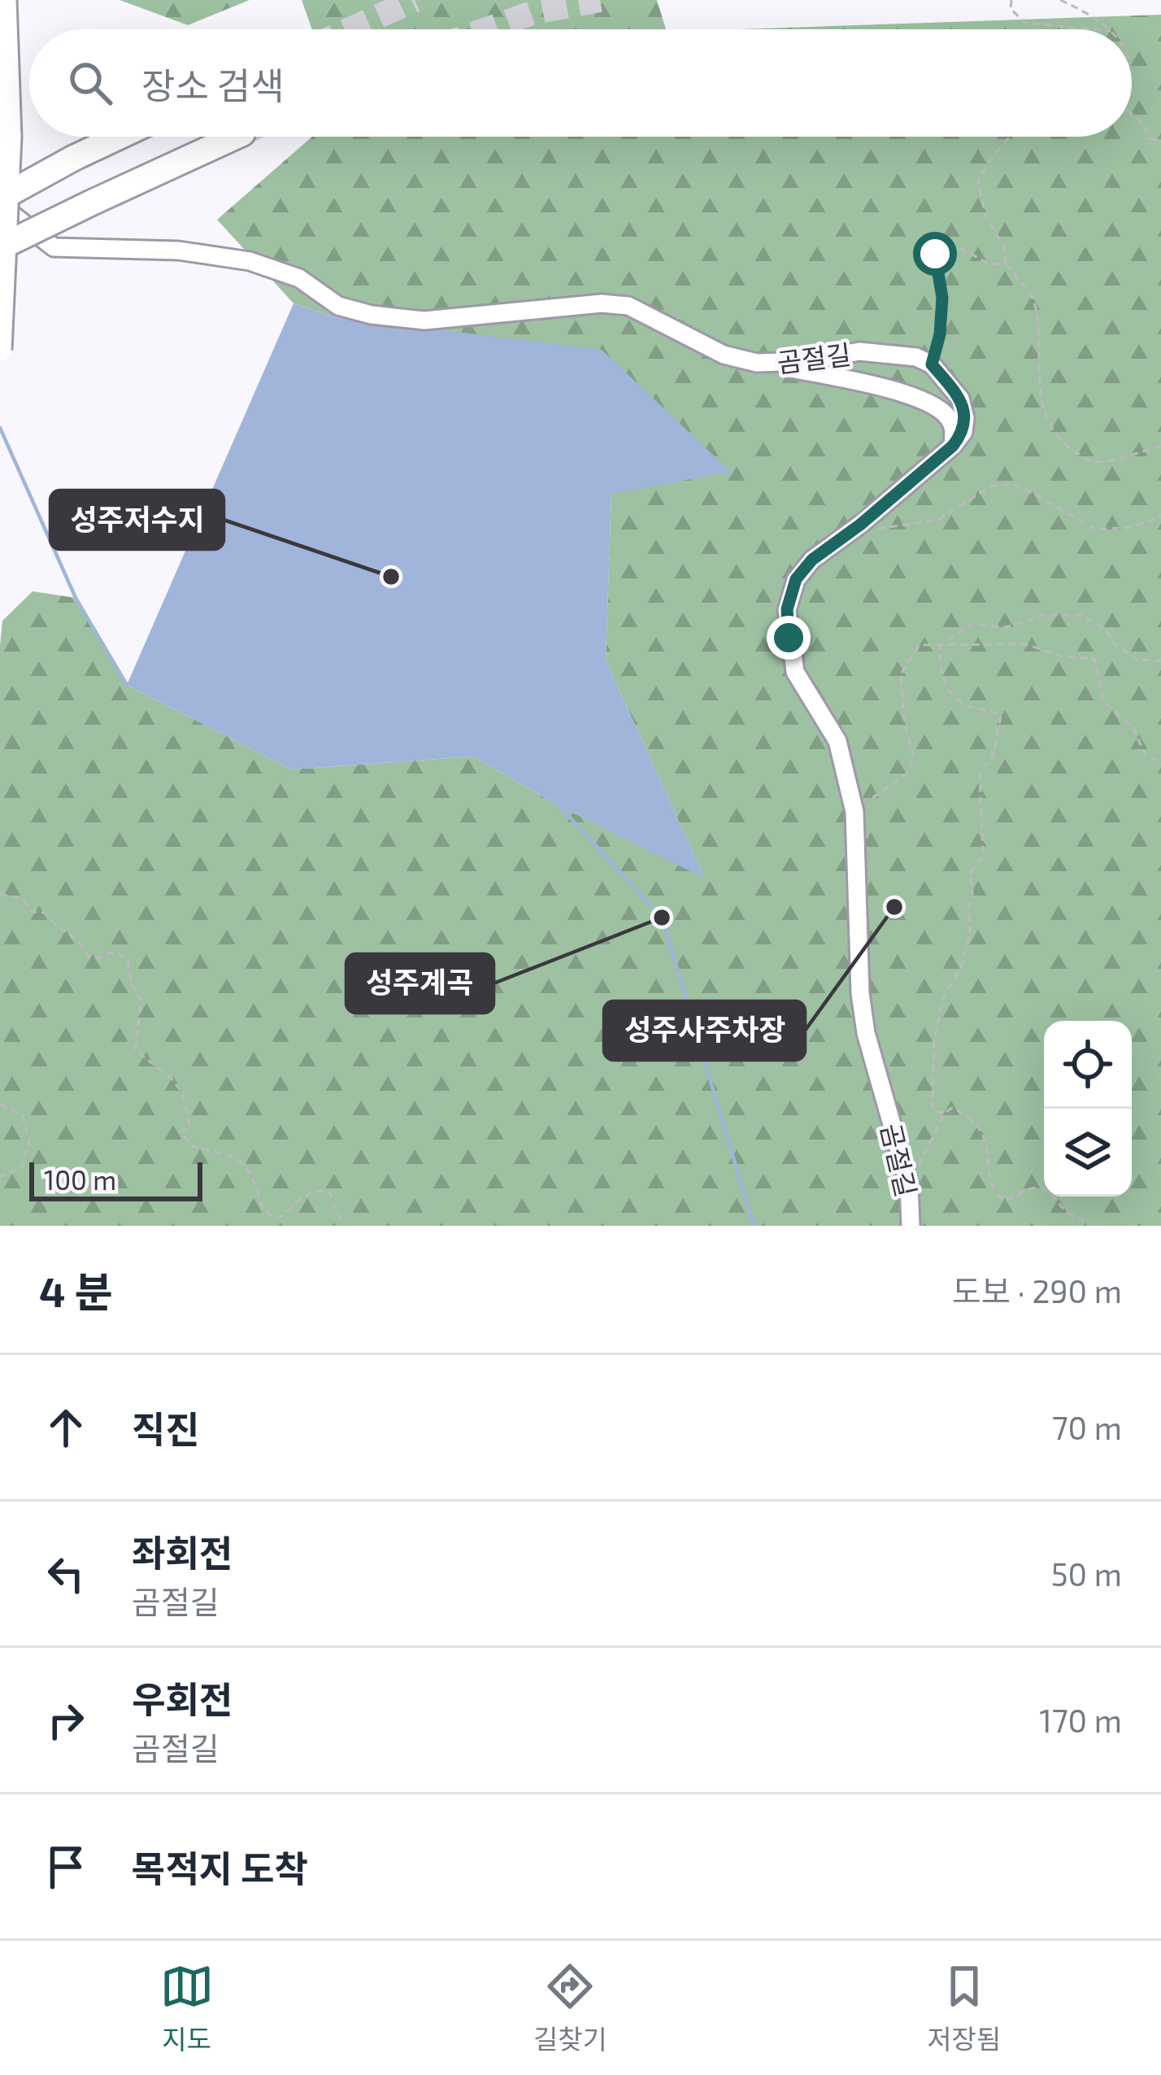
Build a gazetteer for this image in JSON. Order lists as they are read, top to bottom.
{
  "streets": {
    "street": ["곰절길"]
  },
  "places": ["성주저수지", "성주사주차장", "성주계곡"],
  "scale_bar": "100 m",
  "page": {
    "search": "장소 검색",
    "scale": "100 m",
    "heading": ["4 분", "도보 · 290 m"],
    "list": [
      ["직진", "70 m"],
      ["좌회전", "곰절길", "50 m"],
      ["우회전", "곰절길", "170 m"],
      "목적지 도착"
    ],
    "nav": ["지도", "길찾기", "저장됨"]
  }
}
